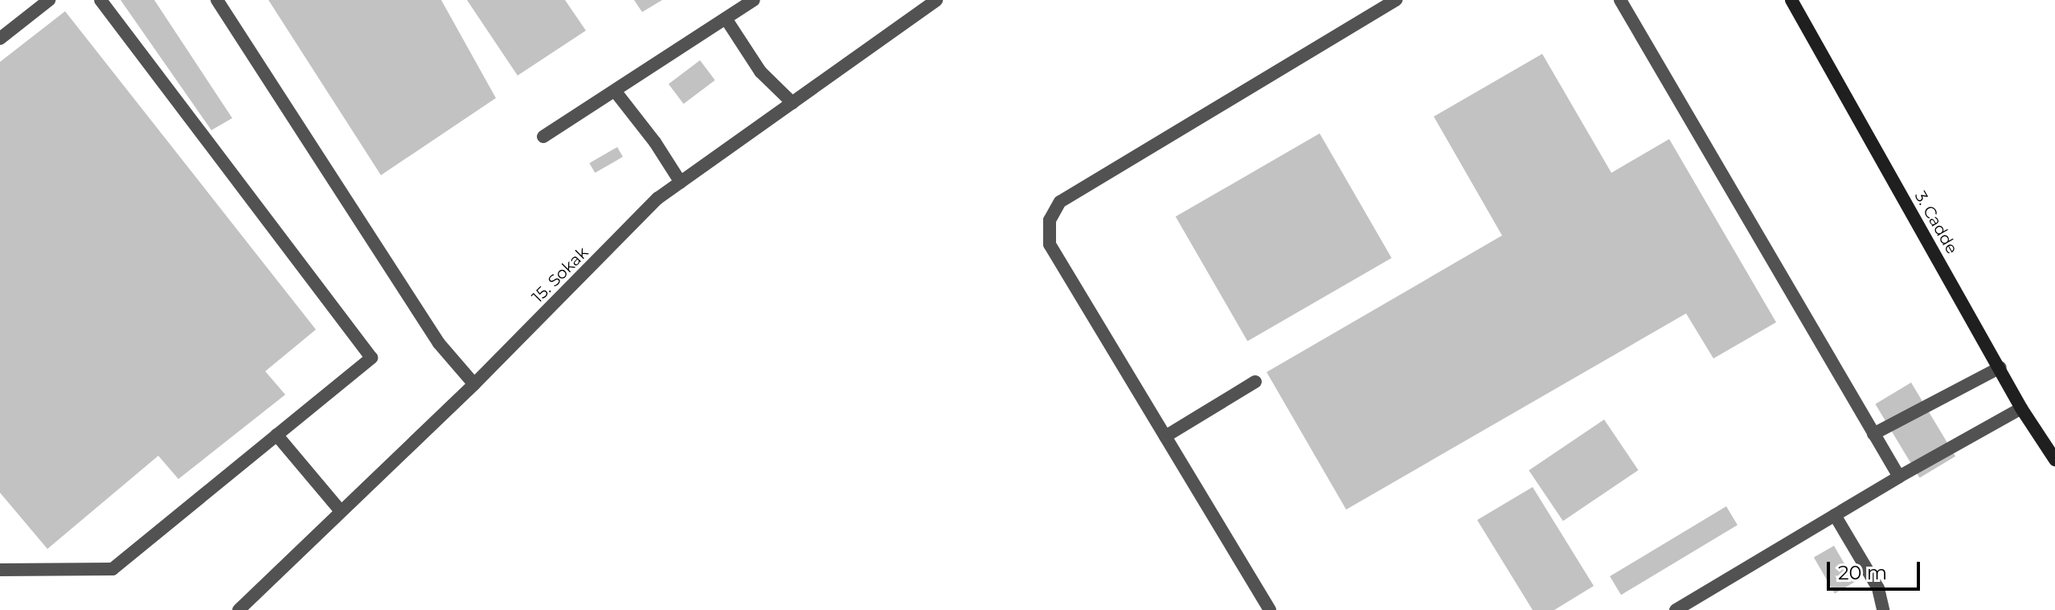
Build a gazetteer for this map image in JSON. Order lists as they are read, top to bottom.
{
  "streets": {
    "street": ["3. Cadde", "15. Sokak"]
  },
  "scale_bar": "20 m"
}
